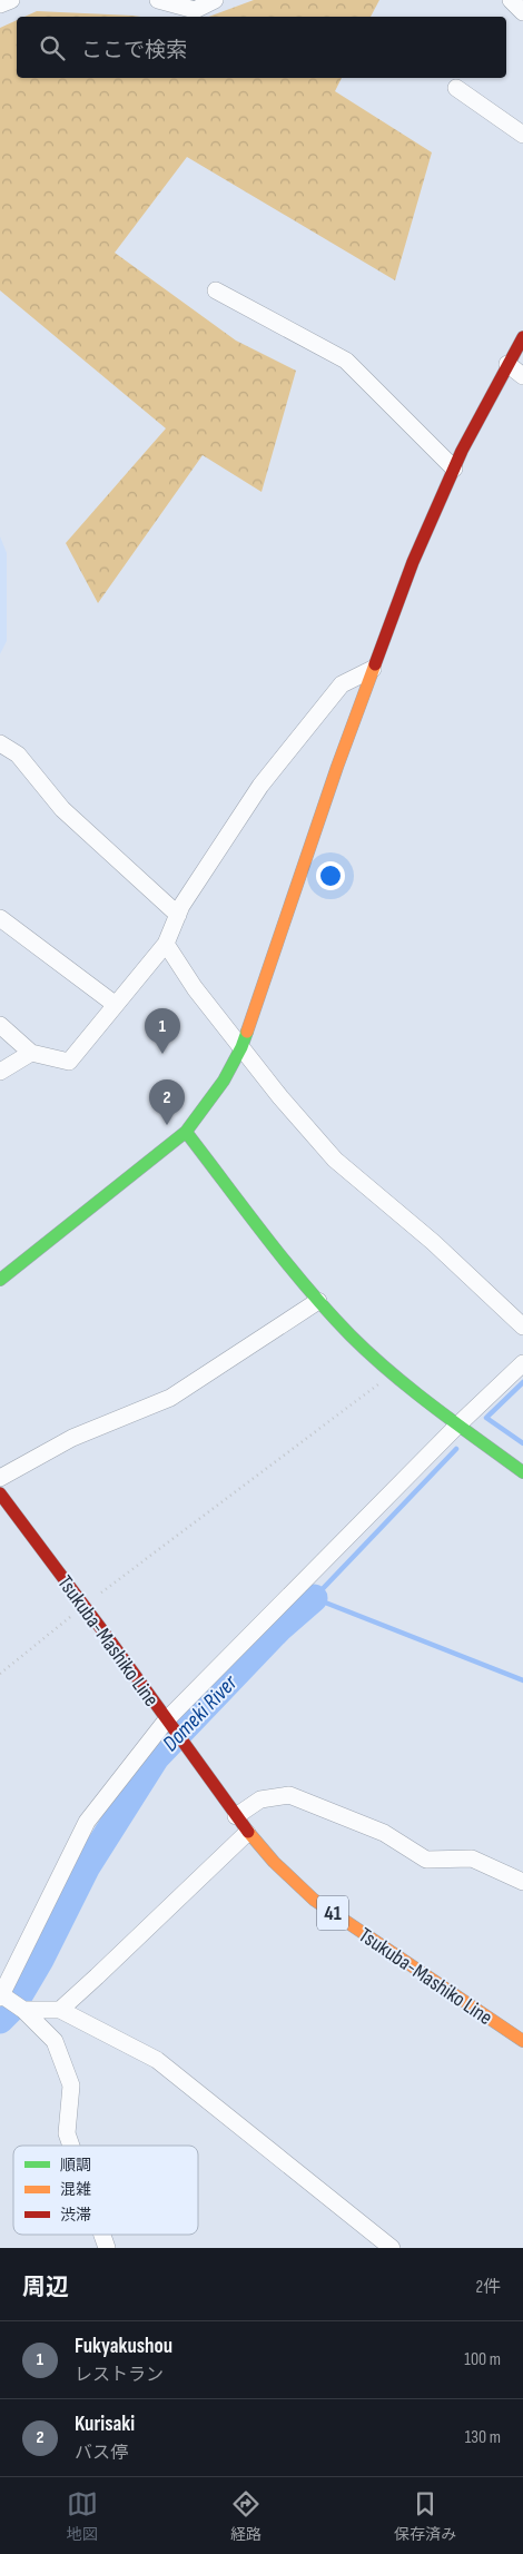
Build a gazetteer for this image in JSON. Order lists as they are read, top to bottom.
{
  "streets": {
    "street": ["Tsukuba-Mashiko Line", "41"]
  },
  "water": ["Domeki River"],
  "legend": ["順調", "混雑", "渋滞"],
  "page": {
    "search": "ここで検索",
    "pins": ["1", "2"],
    "heading": ["周辺", "2件"],
    "list": [
      {
        "mark": "1",
        "name": "Fukyakushou",
        "note": "レストラン",
        "value": "100 m"
      },
      {
        "mark": "2",
        "name": "Kurisaki",
        "note": "バス停",
        "value": "130 m"
      }
    ],
    "nav": ["地図", "経路", "保存済み"]
  }
}
